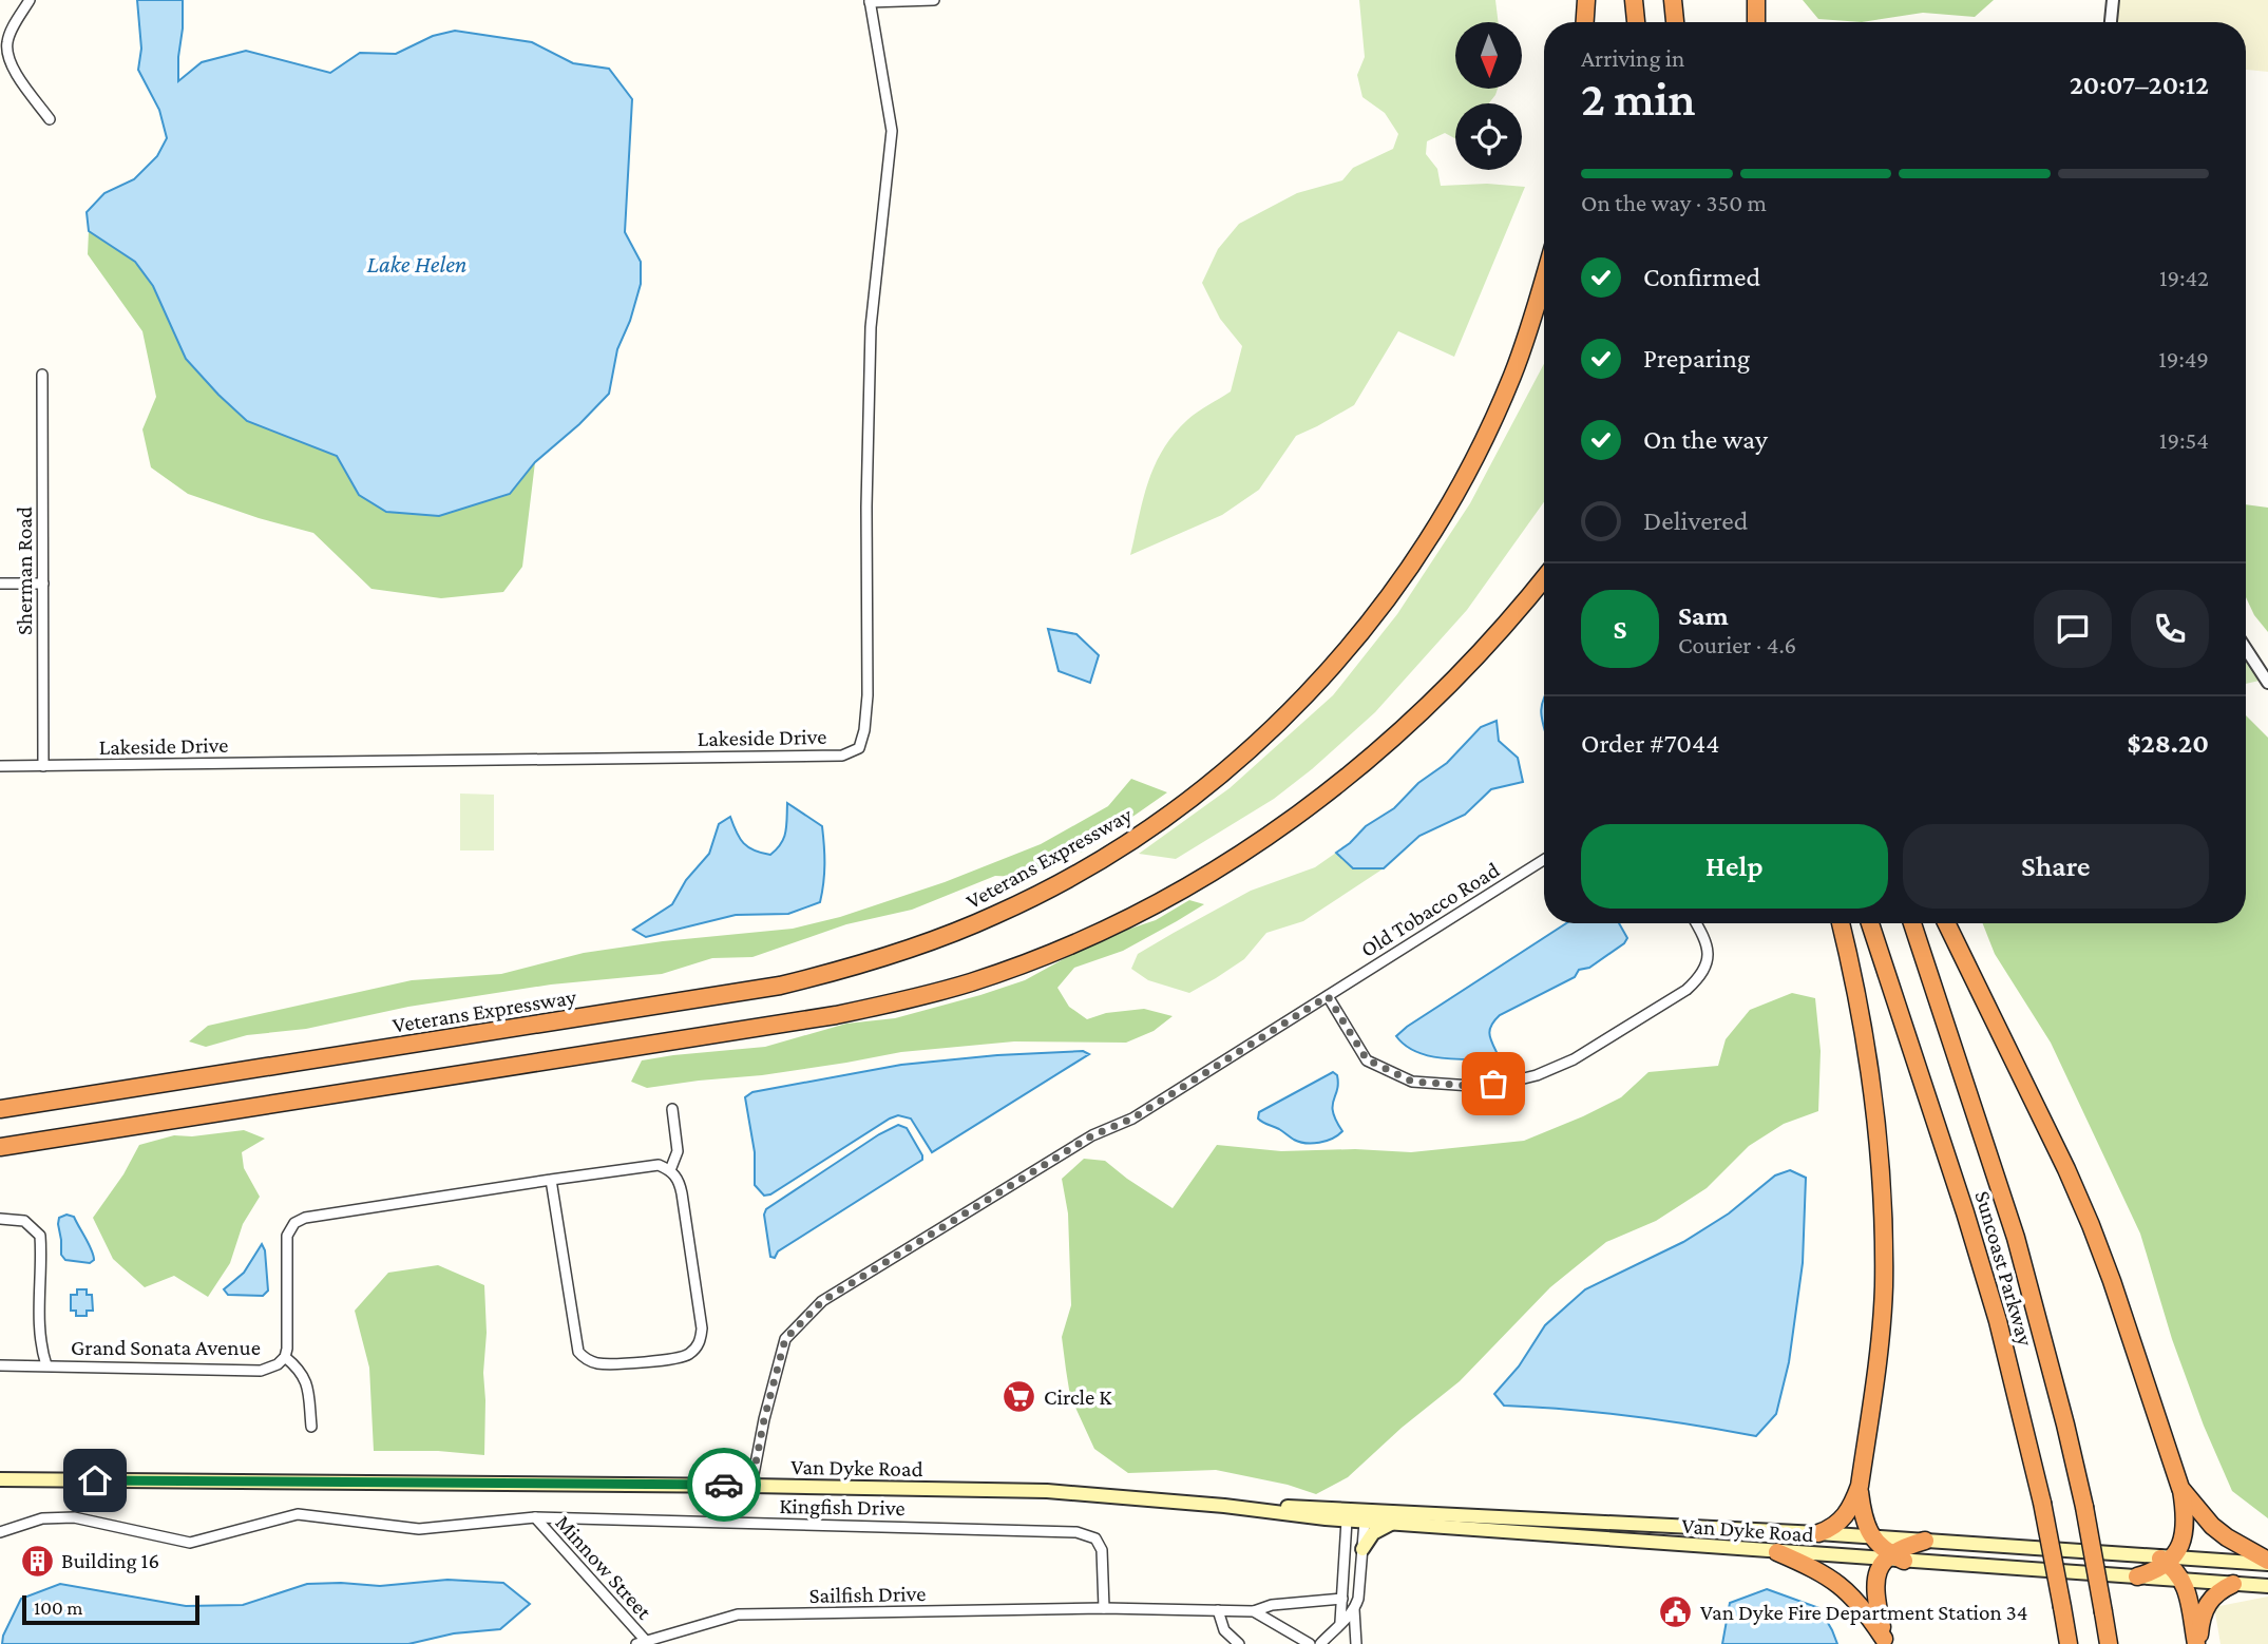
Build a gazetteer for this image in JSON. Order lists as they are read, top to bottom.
{
  "streets": {
    "highway": ["Veterans Expressway", "Suncoast Parkway"],
    "main road": ["Van Dyke Road"],
    "street": [
      "Sherman Road",
      "Lakeside Drive",
      "Old Tobacco Road",
      "Grand Sonata Avenue",
      "Kingfish Drive",
      "Minnow Street",
      "Sailfish Drive"
    ]
  },
  "crossings": [
    ["Sherman Road", "Lakeside Drive"],
    ["Old Tobacco Road", "Van Dyke Road"],
    ["Kingfish Drive", "Minnow Street"],
    ["Kingfish Drive", "Sailfish Drive"],
    ["Minnow Street", "Sailfish Drive"]
  ],
  "water": ["Lake Helen"],
  "places": {
    "supermarket": ["Circle K"],
    "building": ["Building 16"],
    "public building": ["Van Dyke Fire Department Station 34"]
  },
  "scale_bar": "100 m",
  "north": "bottom",
  "page": {
    "heading": ["2 min", "Arriving in", "20:07–20:12"],
    "panel": [
      "Sam",
      "Courier · 4.6",
      "Order #7044",
      "$28.20"
    ],
    "bar": "On the way · 350 m",
    "list": [
      ["Confirmed", "19:42"],
      ["Preparing", "19:49"],
      ["On the way", "19:54"],
      "Delivered"
    ],
    "round": "S",
    "buttons": ["Help", "Share"],
    "scale": "100 m"
  }
}
